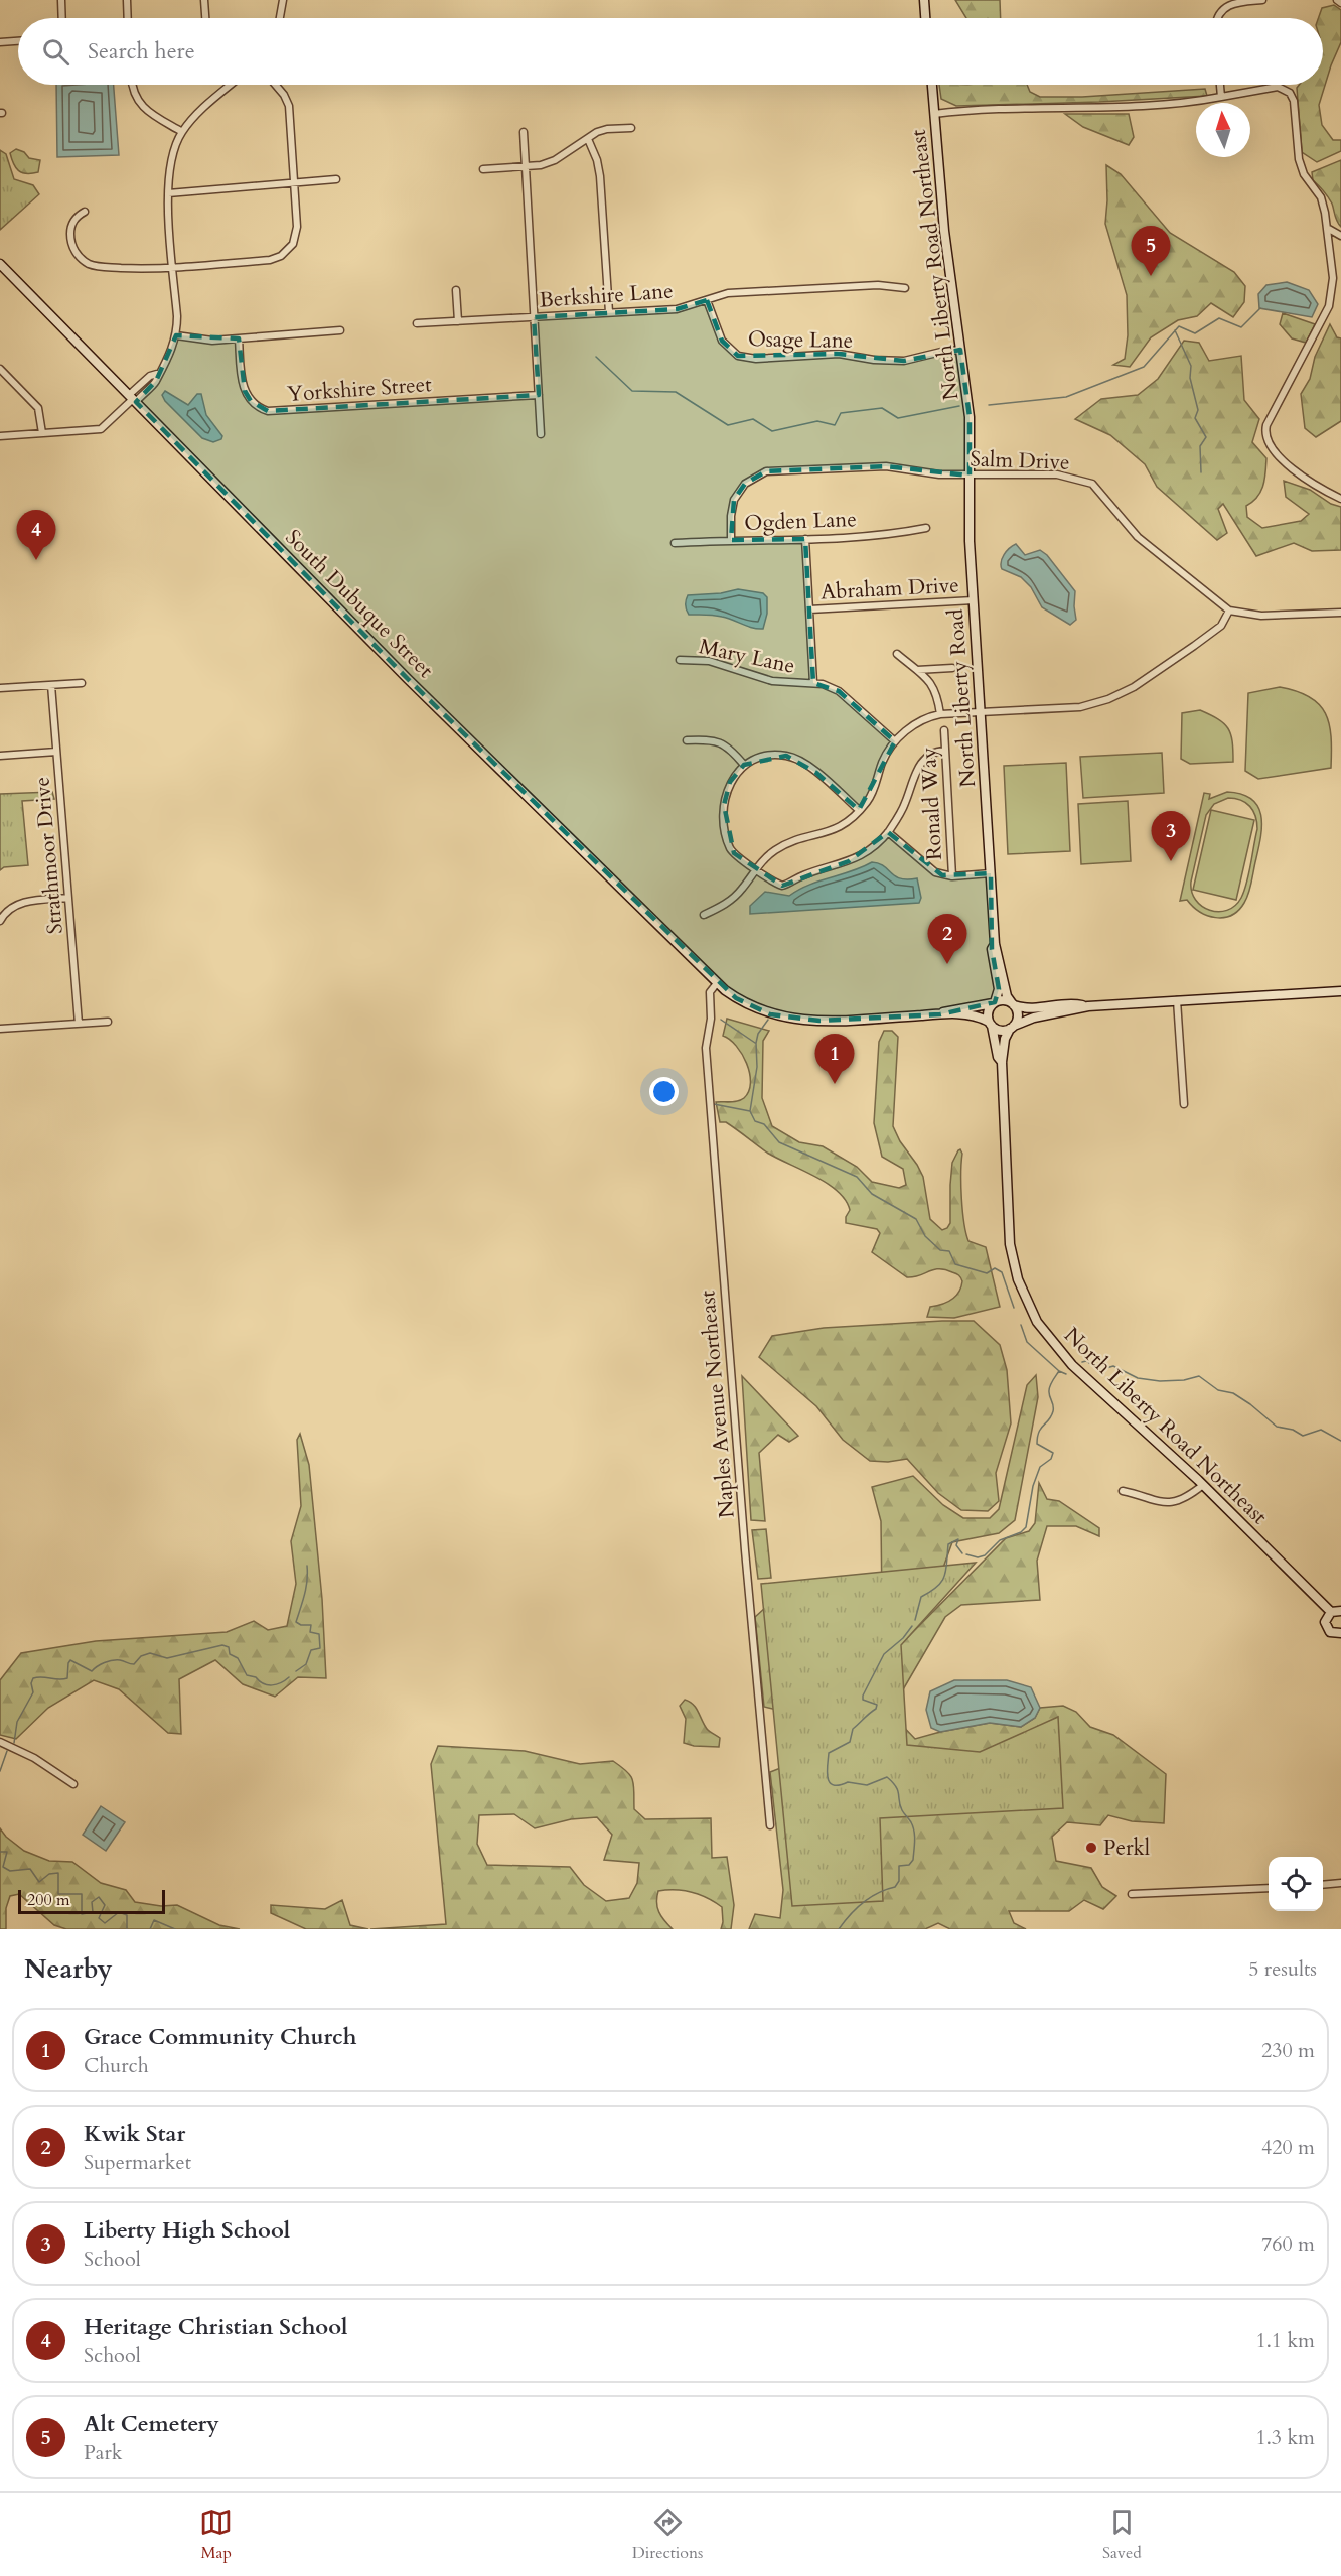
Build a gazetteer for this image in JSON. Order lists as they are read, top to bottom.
{
  "streets": {
    "main road": ["North Liberty Road Northeast", "South Dubuque Street", "North Liberty Road"],
    "street": [
      "Berkshire Lane",
      "Osage Lane",
      "Yorkshire Street",
      "Salm Drive",
      "Ogden Lane",
      "Abraham Drive",
      "Mary Lane",
      "Ronald Way",
      "Strathmoor Drive",
      "Naples Avenue Northeast"
    ]
  },
  "crossings": [
    ["North Liberty Road Northeast", "Osage Lane"],
    ["North Liberty Road Northeast", "North Liberty Road"],
    ["Berkshire Lane", "Osage Lane"],
    ["Salm Drive", "Ogden Lane"],
    ["Salm Drive", "North Liberty Road"],
    ["Abraham Drive", "North Liberty Road"],
    ["South Dubuque Street", "Naples Avenue Northeast"]
  ],
  "places": ["Perkl"],
  "scale_bar": "200 m",
  "north": "top",
  "page": {
    "search": "Search here",
    "pins": [
      "5",
      "4",
      "3",
      "2",
      "1"
    ],
    "scale": "200 m",
    "heading": ["Nearby", "5 results"],
    "list": [
      {
        "mark": "1",
        "name": "Grace Community Church",
        "note": "Church",
        "value": "230 m"
      },
      {
        "mark": "2",
        "name": "Kwik Star",
        "note": "Supermarket",
        "value": "420 m"
      },
      {
        "mark": "3",
        "name": "Liberty High School",
        "note": "School",
        "value": "760 m"
      },
      {
        "mark": "4",
        "name": "Heritage Christian School",
        "note": "School",
        "value": "1.1 km"
      },
      {
        "mark": "5",
        "name": "Alt Cemetery",
        "note": "Park",
        "value": "1.3 km"
      }
    ],
    "nav": ["Map", "Directions", "Saved"]
  }
}
